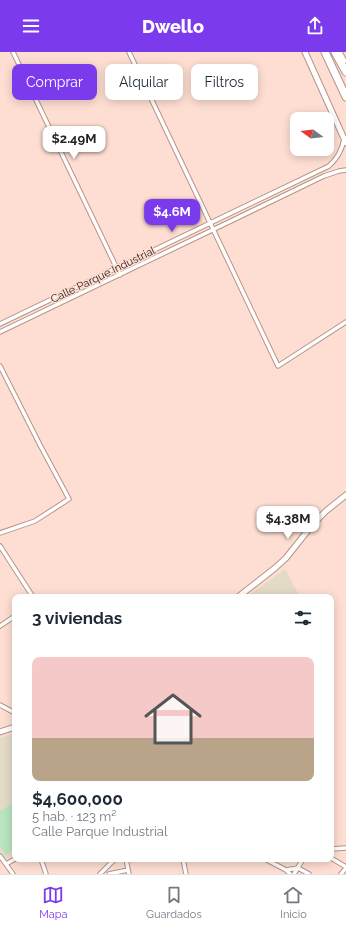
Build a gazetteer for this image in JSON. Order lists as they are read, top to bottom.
{
  "streets": {
    "street": ["Calle Parque Industrial"]
  },
  "north": "left",
  "page": {
    "header": "Dwello",
    "chip": ["Comprar", "Alquilar", "Filtros"],
    "price": ["$2.49M", "$4.6M", "$4.38M"],
    "heading": "3 viviendas",
    "list": [
      {
        "name": "$4,600,000",
        "note": "5 hab. · 123 m² · Calle Parque Industrial"
      }
    ],
    "tabs": ["Mapa", "Guardados", "Inicio"]
  }
}
